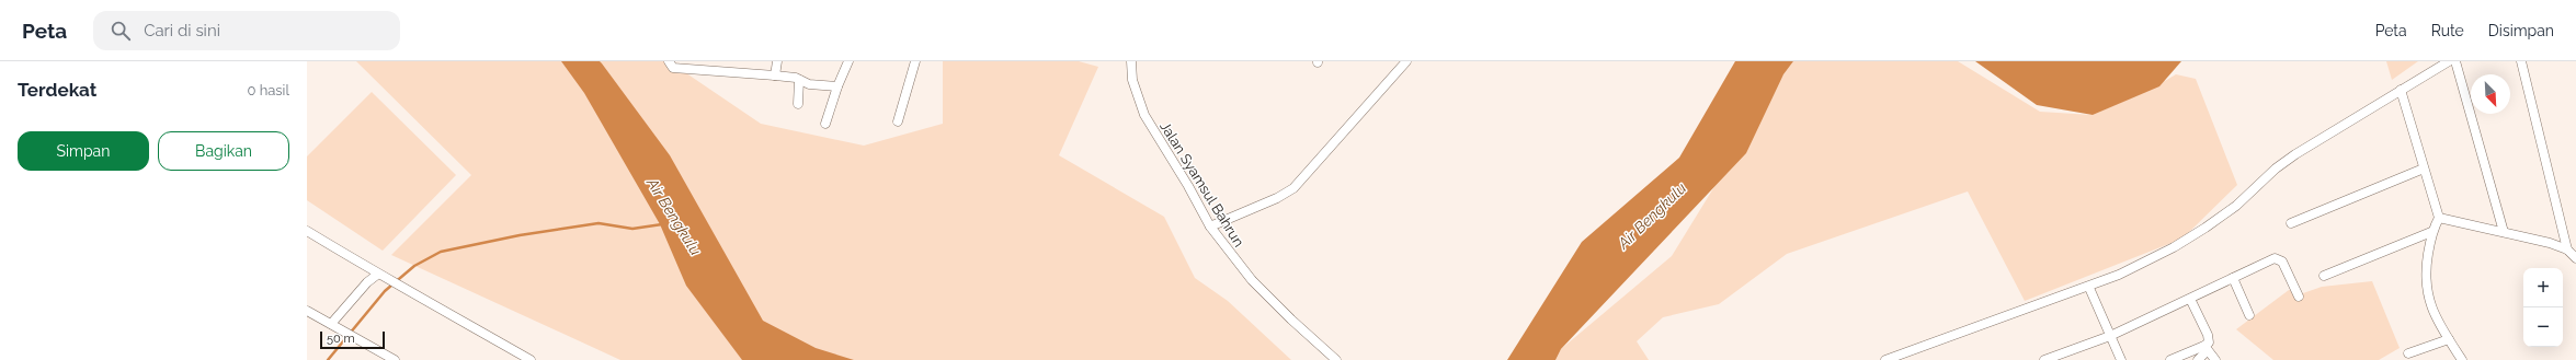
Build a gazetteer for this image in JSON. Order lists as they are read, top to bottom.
{
  "streets": {
    "street": ["Jalan Syamsul Bahrun"]
  },
  "water": ["Air Bengkulu"],
  "scale_bar": "50 m",
  "north": "bottom right",
  "page": {
    "header": "Peta",
    "search": "Cari di sini",
    "nav": ["Peta", "Rute", "Disimpan"],
    "heading": ["Terdekat", "0 hasil"],
    "buttons": ["Simpan", "Bagikan"],
    "map_buttons": ["+", "−"],
    "scale": "50 m"
  }
}
